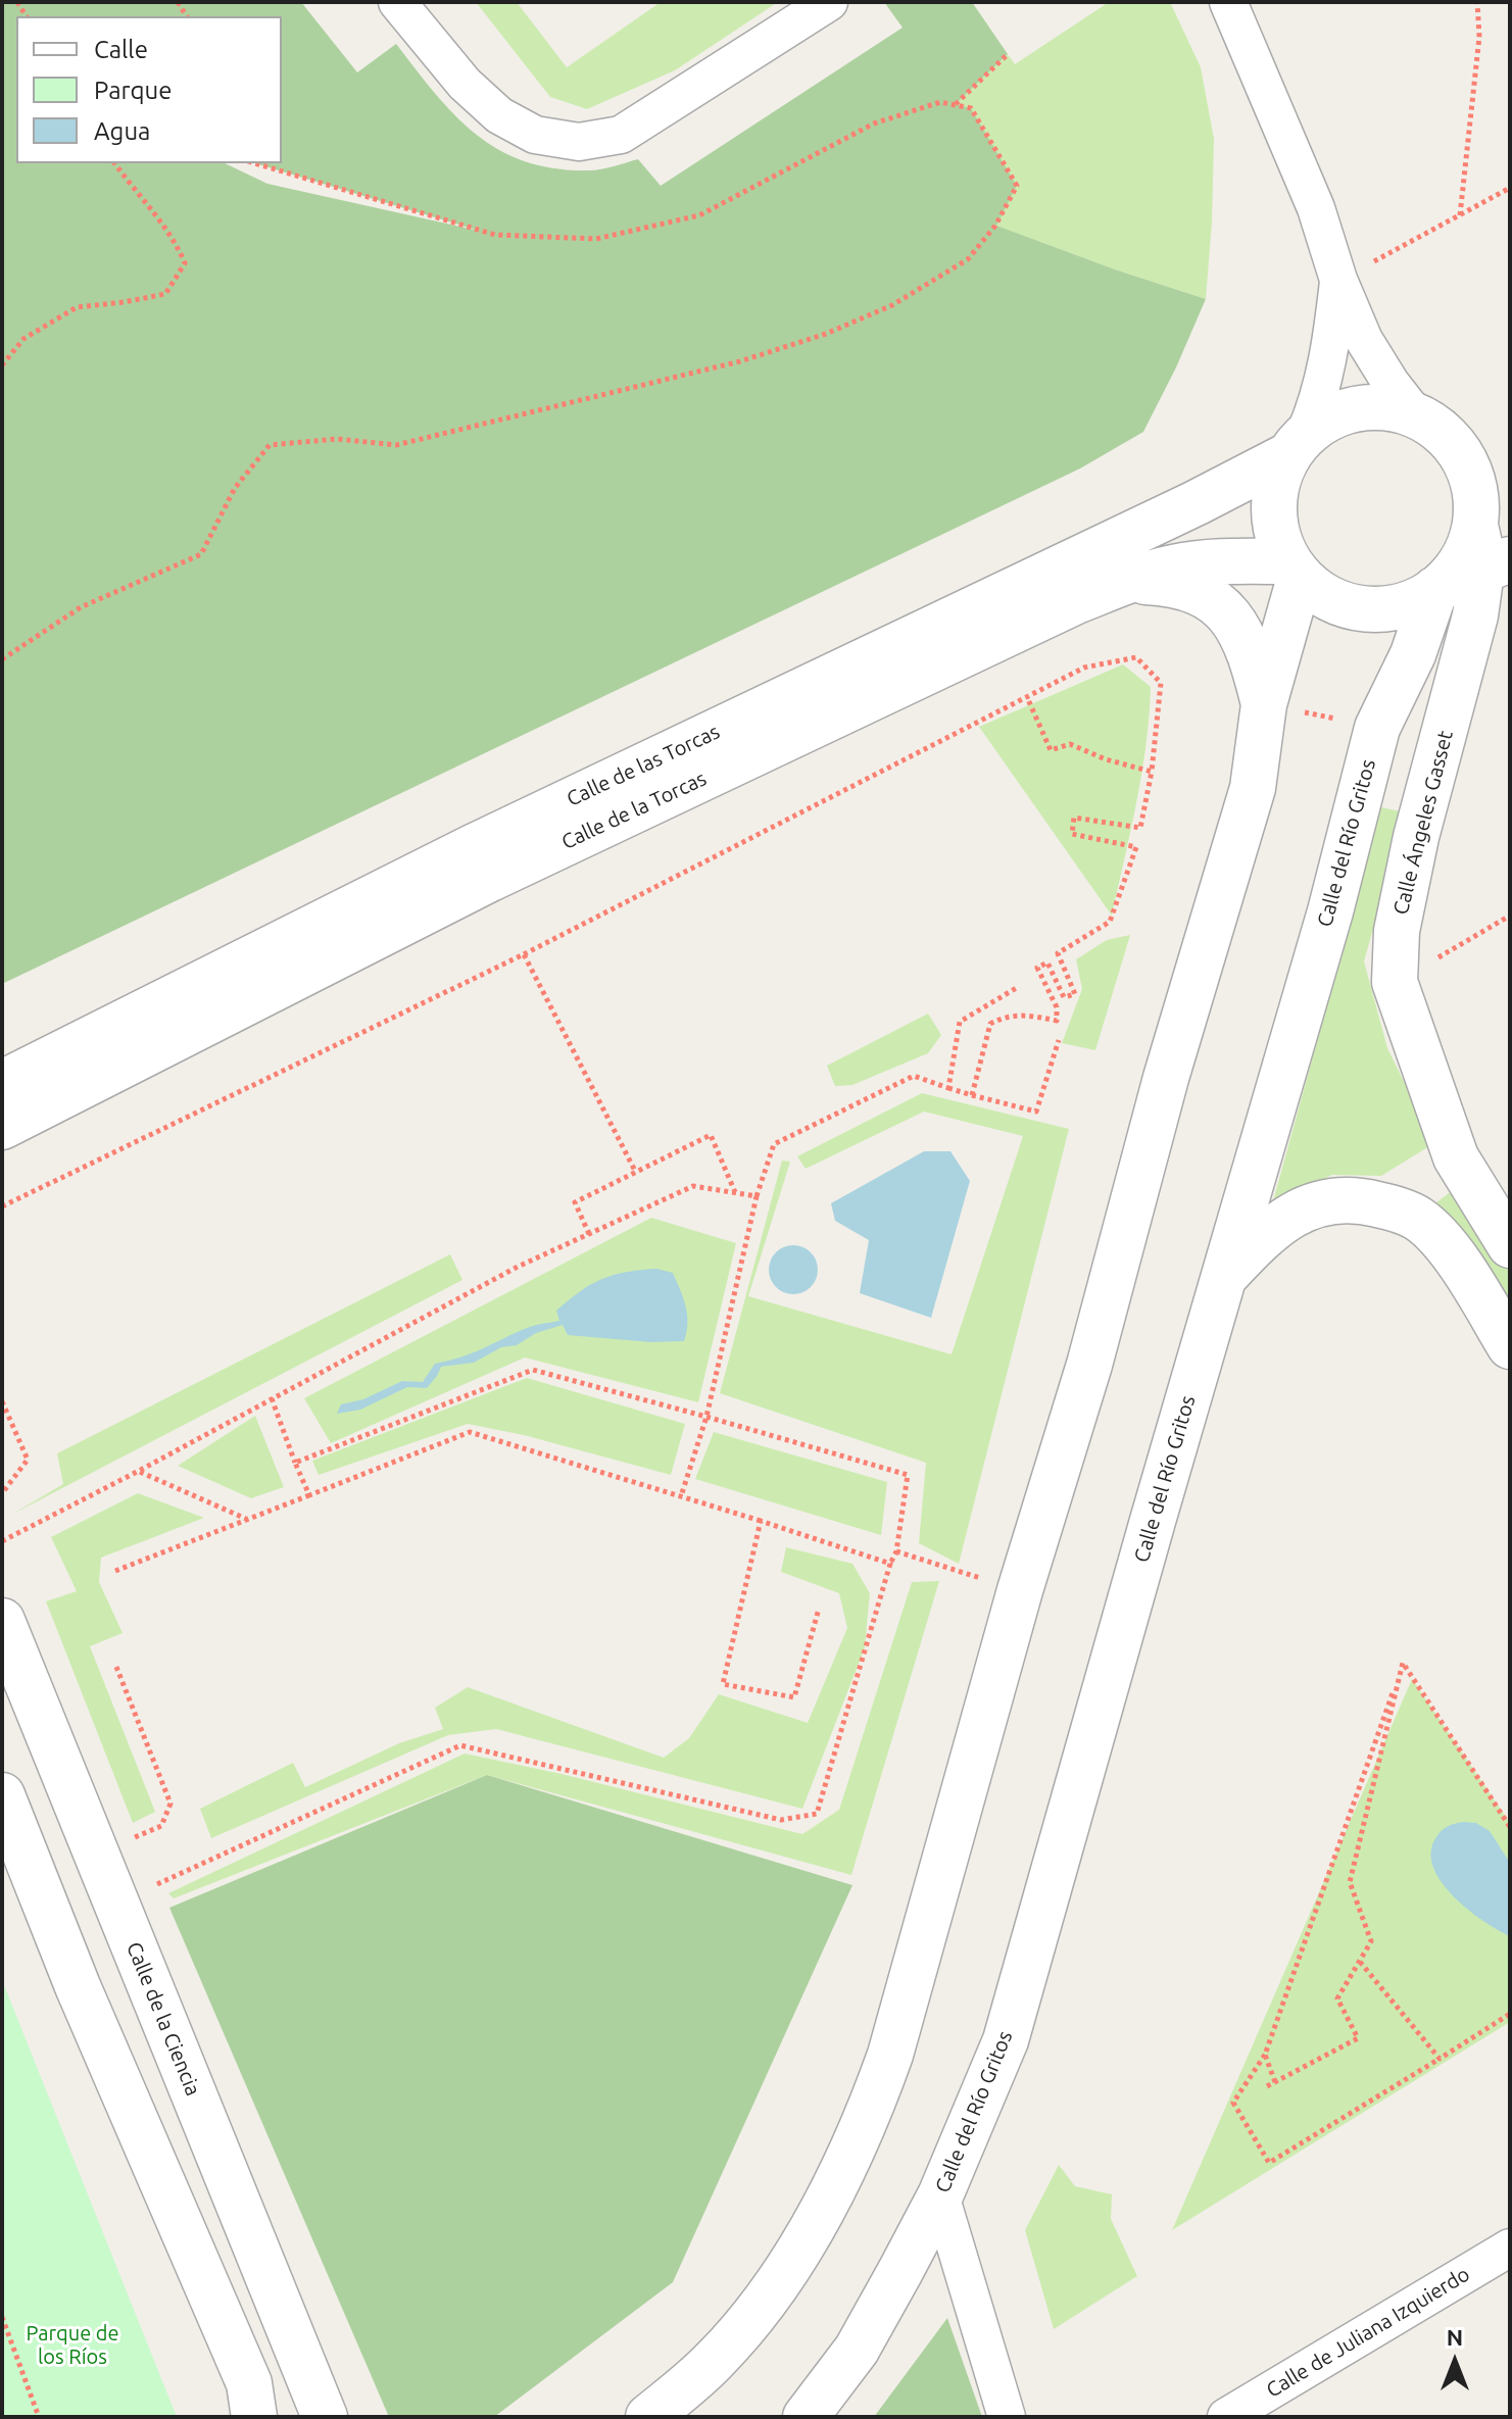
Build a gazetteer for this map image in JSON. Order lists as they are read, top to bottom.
{
  "streets": {
    "street": [
      "Calle de las Torcas",
      "Calle de la Torcas",
      "Calle Ángeles Gasset",
      "Calle del Río Gritos",
      "Calle de la Ciencia",
      "Calle de Juliana Izquierdo"
    ]
  },
  "crossings": [
    ["Calle de las Torcas", "Calle de la Torcas"],
    ["Calle de las Torcas", "Calle Ángeles Gasset"],
    ["Calle de las Torcas", "Calle del Río Gritos"],
    ["Calle de la Torcas", "Calle Ángeles Gasset"],
    ["Calle de la Torcas", "Calle del Río Gritos"],
    ["Calle Ángeles Gasset", "Calle del Río Gritos"]
  ],
  "parks": ["Parque de los Ríos"],
  "legend": ["Calle", "Parque", "Agua"],
  "north": "top"
}
